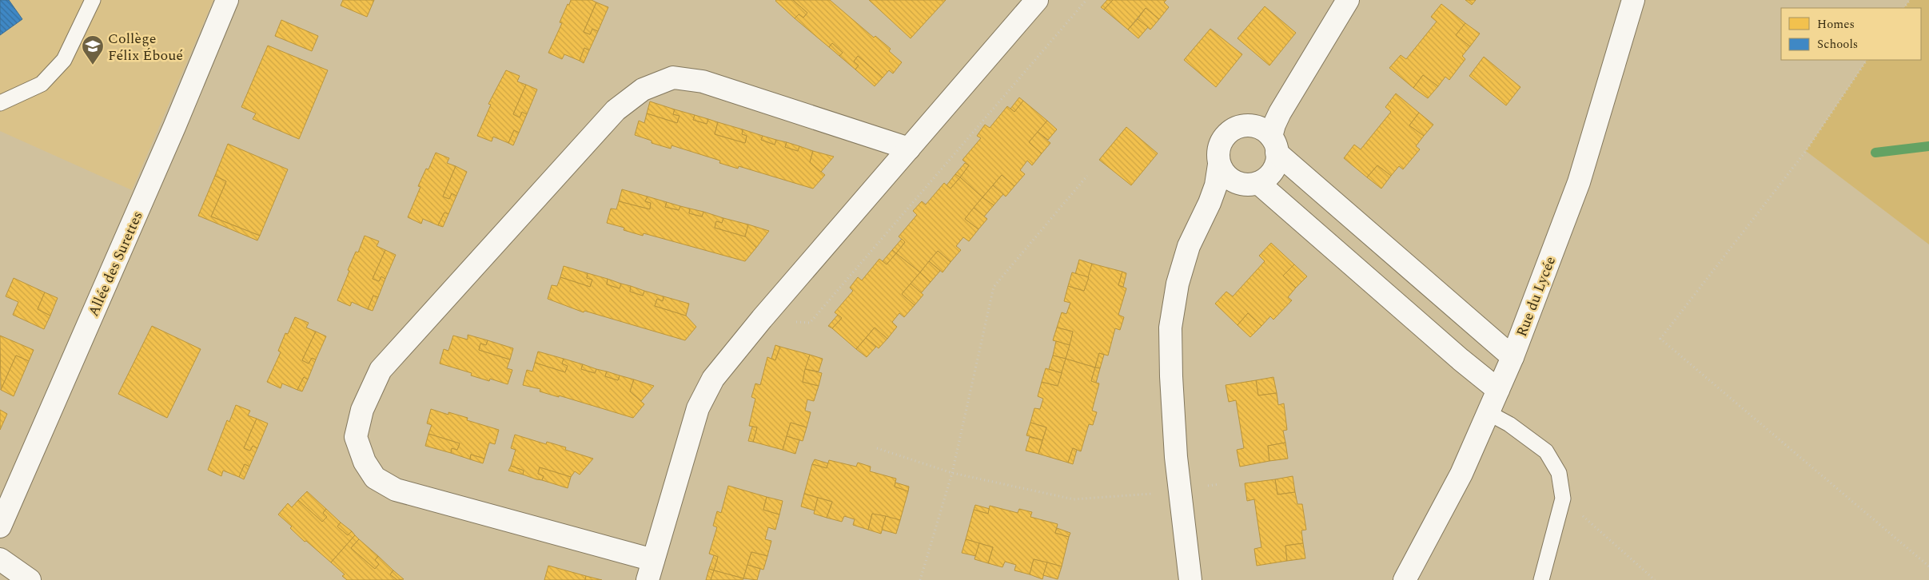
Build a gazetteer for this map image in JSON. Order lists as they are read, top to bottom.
{
  "streets": {
    "street": ["Allée des Surettes", "Rue du Lycée"]
  },
  "places": {
    "school or university": ["Collège Félix Éboué"]
  },
  "legend": ["Homes", "Schools"]
}
